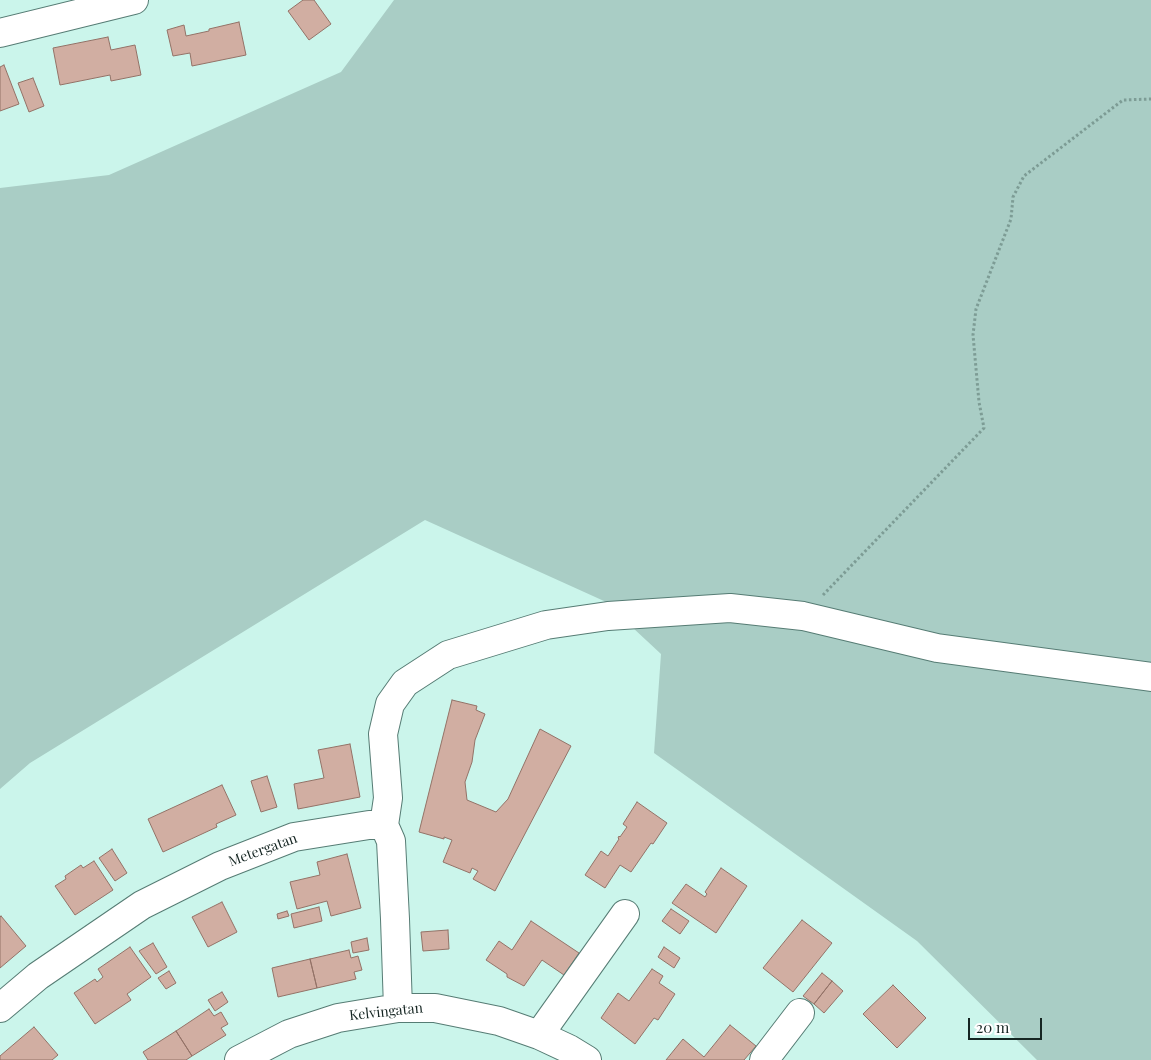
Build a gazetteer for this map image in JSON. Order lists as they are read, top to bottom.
{
  "streets": {
    "street": ["Metergatan", "Kelvingatan"]
  },
  "scale_bar": "20 m"
}
